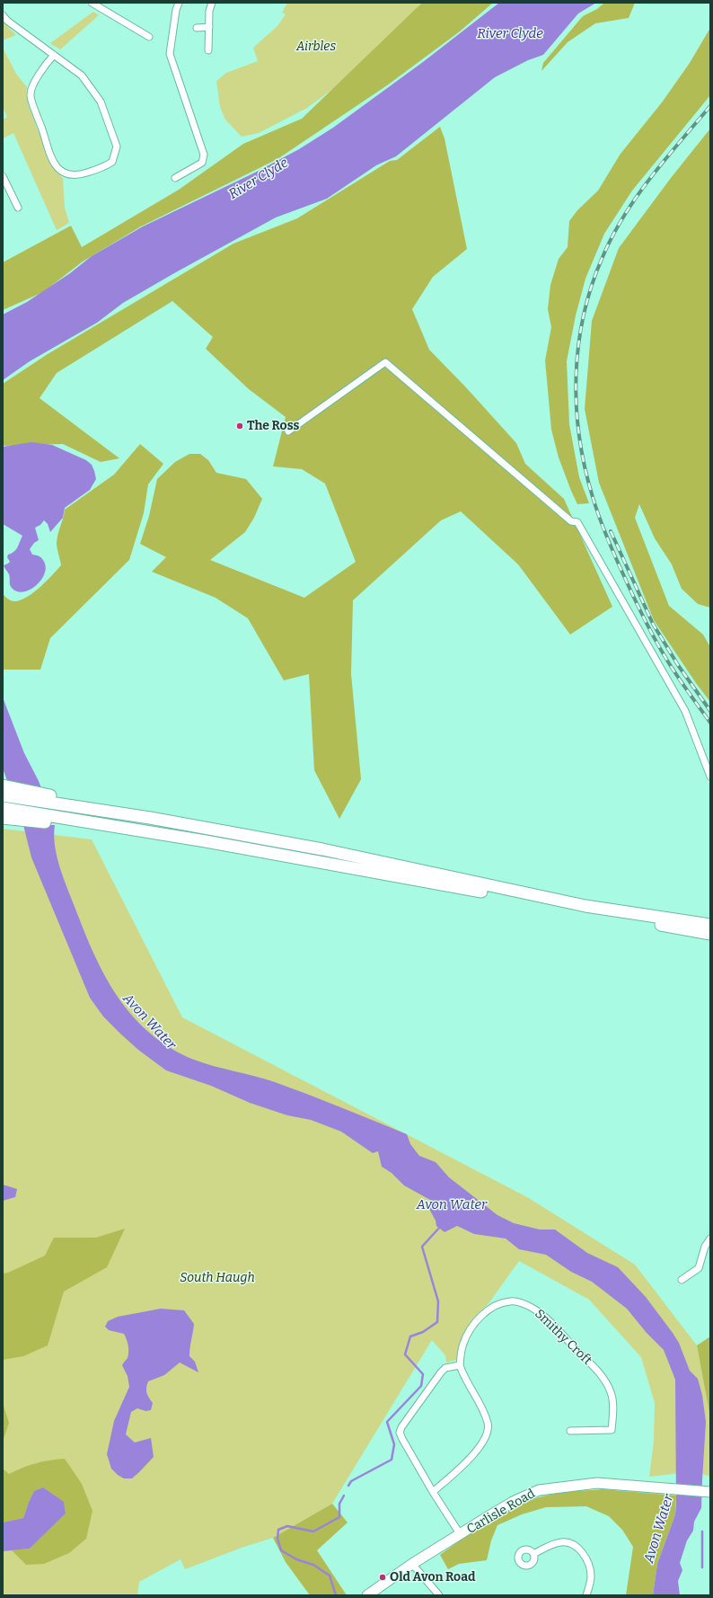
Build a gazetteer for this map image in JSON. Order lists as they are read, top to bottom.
{
  "streets": {
    "main road": ["Carlisle Road"],
    "street": ["Smithy Croft"]
  },
  "water": ["River Clyde", "Avon Water"],
  "parks": ["Airbles", "South Haugh"],
  "places": ["The Ross", "Old Avon Road"]
}
